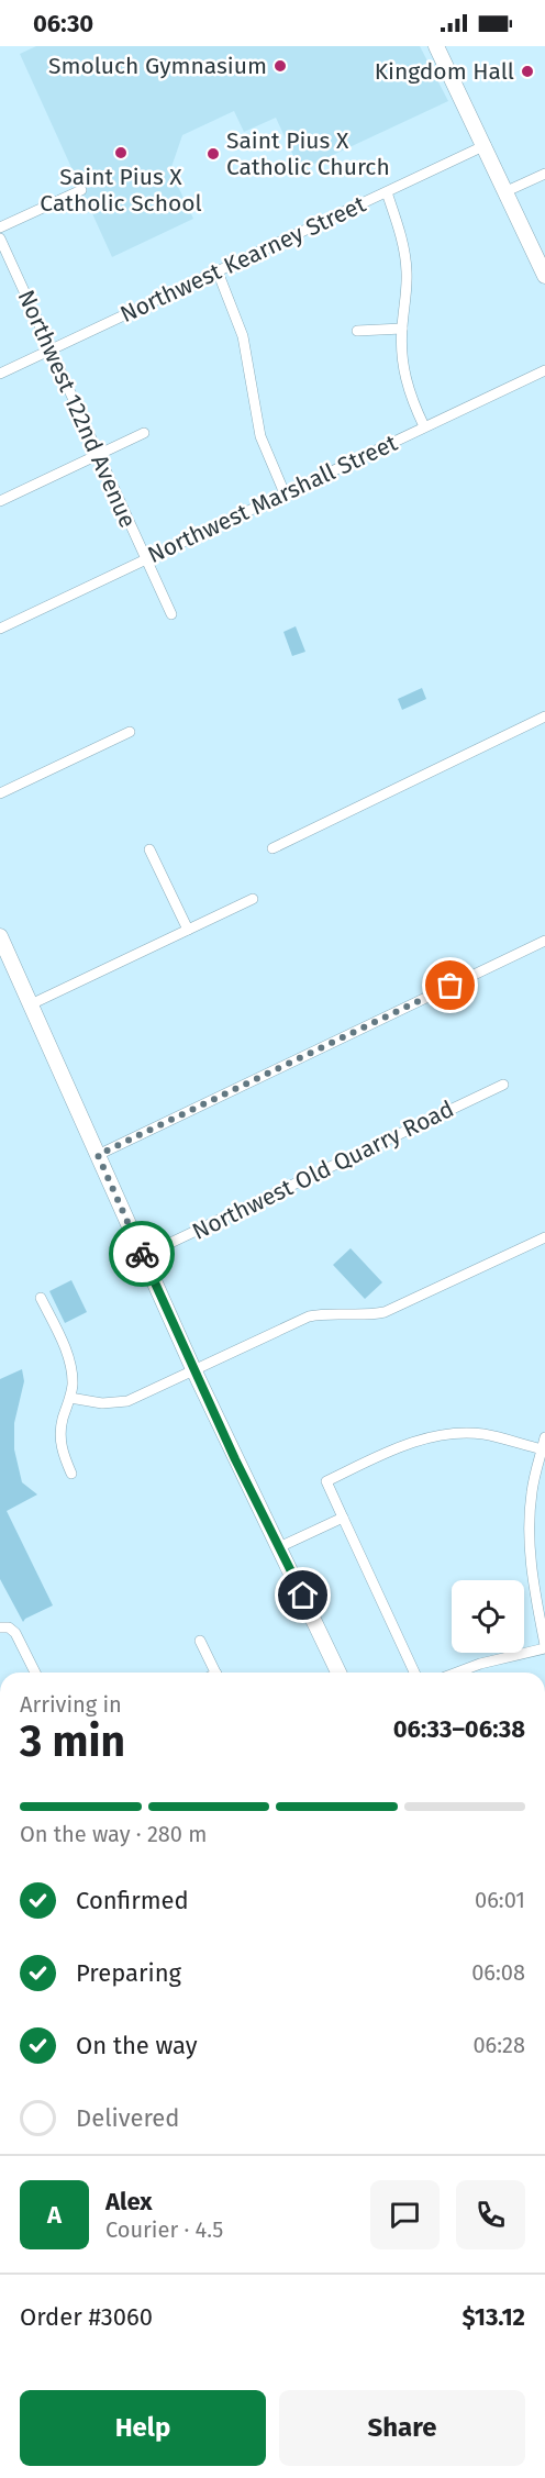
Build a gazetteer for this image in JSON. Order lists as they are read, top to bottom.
{
  "streets": {
    "street": [
      "Northwest Kearney Street",
      "Northwest 122nd Avenue",
      "Northwest Marshall Street",
      "Northwest Old Quarry Road"
    ]
  },
  "crossings": [
    ["Northwest Kearney Street", "Northwest 122nd Avenue"],
    ["Northwest 122nd Avenue", "Northwest Marshall Street"]
  ],
  "places": [
    "Smoluch Gymnasium",
    "Kingdom Hall",
    "Saint Pius X Catholic School",
    "Saint Pius X Catholic Church"
  ],
  "page": {
    "status": "06:30",
    "heading": ["3 min", "Arriving in", "06:33–06:38"],
    "panel": [
      "Alex",
      "Courier · 4.5",
      "Order #3060",
      "$13.12"
    ],
    "bar": "On the way · 280 m",
    "list": [
      ["Confirmed", "06:01"],
      ["Preparing", "06:08"],
      ["On the way", "06:28"],
      "Delivered"
    ],
    "round": "A",
    "buttons": ["Help", "Share"]
  }
}
